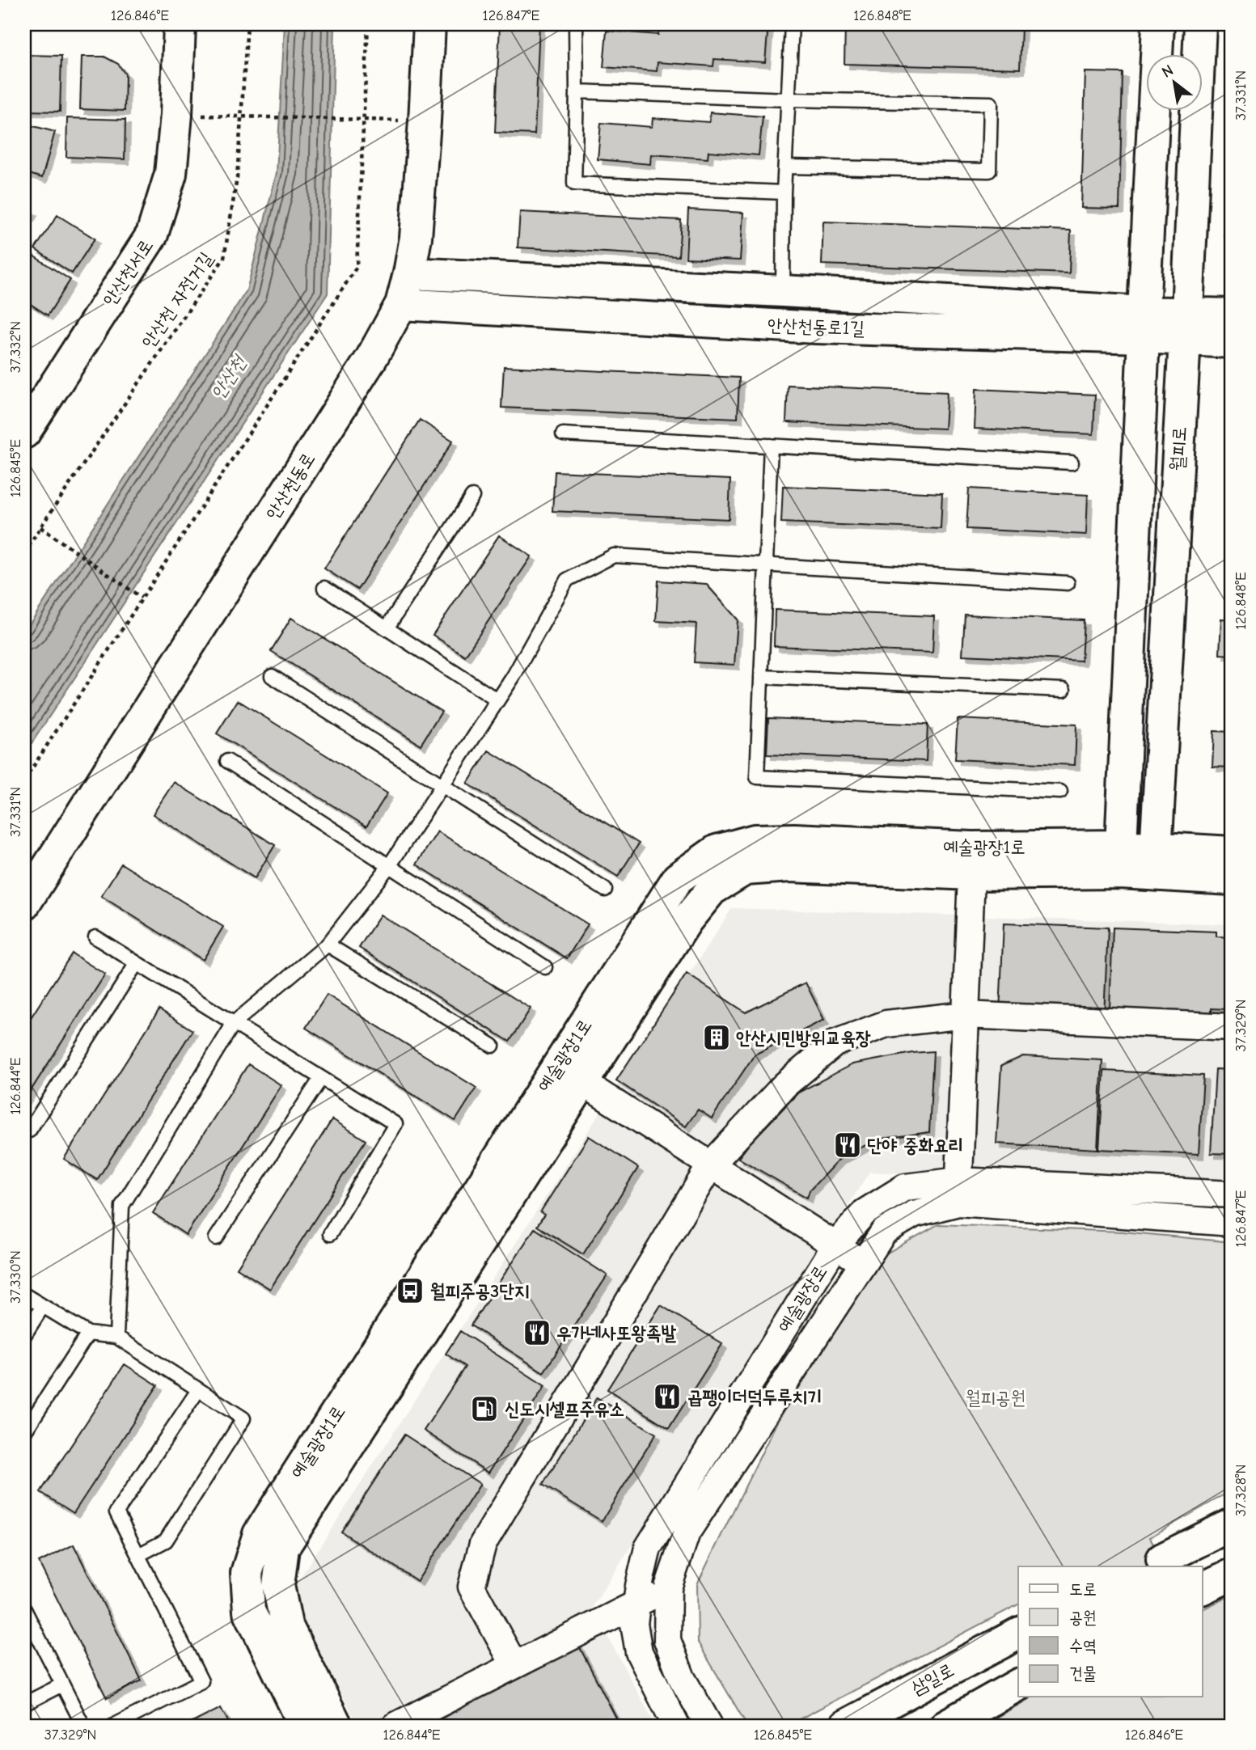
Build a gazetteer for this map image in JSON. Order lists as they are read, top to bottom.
{
  "streets": {
    "street": [
      "안산천서로",
      "안산천동로1길",
      "월피로",
      "안산천동로",
      "예술광장1로",
      "예술광장로",
      "삼일로"
    ],
    "path": ["안산천 자전거길"]
  },
  "crossings": [
    ["안산천동로1길", "월피로"],
    ["안산천동로1길", "안산천동로"],
    ["월피로", "예술광장1로"]
  ],
  "water": ["안산천"],
  "parks": ["월피공원"],
  "places": {
    "building": ["안산시민방위교육장"],
    "restaurant": ["단야 중화요리", "우가네사또왕족발", "곱팽이더덕두루치기"],
    "bus stop": ["월피주공3단지"],
    "fuel station": ["신도시셀프주유소"]
  },
  "legend": [
    "도로",
    "공원",
    "수역",
    "건물"
  ],
  "north": "top left",
  "coordinates": [
    "126.846°E",
    "126.847°E",
    "126.848°E",
    "37.331°N",
    "37.332°N",
    "126.845°E",
    "37.329°N",
    "126.844°E",
    "37.330°N",
    "37.328°N"
  ]
}
